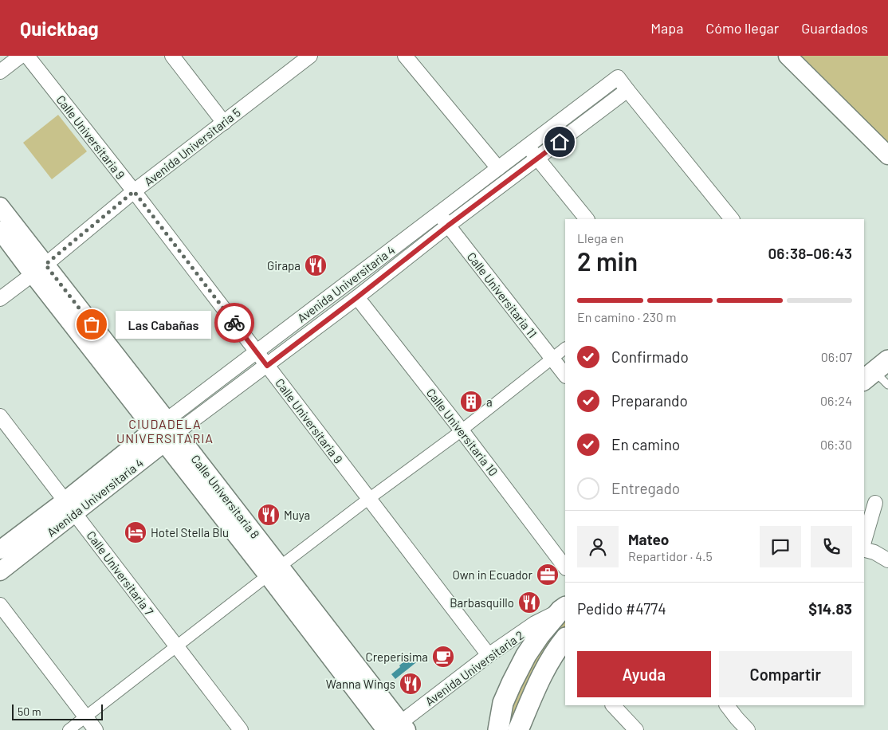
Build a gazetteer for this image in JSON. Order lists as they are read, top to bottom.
{
  "streets": {
    "street": [
      "Calle Universitaria 9",
      "Avenida Universitaria 5",
      "Avenida Universitaria 4",
      "Calle Universitaria 11",
      "Calle Universitaria 10",
      "Calle Universitaria 8",
      "Calle Universitaria 7",
      "Avenida Universitaria 2"
    ]
  },
  "crossings": [
    ["Calle Universitaria 9", "Avenida Universitaria 5"],
    ["Calle Universitaria 9", "Avenida Universitaria 4"],
    ["Calle Universitaria 9", "Avenida Universitaria 2"],
    ["Avenida Universitaria 5", "Calle Universitaria 8"],
    ["Avenida Universitaria 4", "Calle Universitaria 11"],
    ["Avenida Universitaria 4", "Calle Universitaria 10"],
    ["Avenida Universitaria 4", "Calle Universitaria 8"],
    ["Avenida Universitaria 4", "Calle Universitaria 7"],
    ["Calle Universitaria 8", "Avenida Universitaria 2"]
  ],
  "districts": ["CIUDADELA UNIVERSITARIA"],
  "places": {
    "restaurant": [
      "Girapa",
      "Muya",
      "Barbasquillo",
      "Wanna Wings"
    ],
    "other": ["Las Cabañas"],
    "building": ["a"],
    "hotel": ["Hotel Stella Blu"],
    "office": ["Own in Ecuador"],
    "cafe": ["Creperísima"]
  },
  "scale_bar": "50 m",
  "page": {
    "header": "Quickbag",
    "nav": ["Mapa", "Cómo llegar", "Guardados"],
    "heading": ["2 min", "Llega en", "06:38–06:43"],
    "panel": [
      "Mateo",
      "Repartidor · 4.5",
      "Pedido #4774",
      "$14.83"
    ],
    "bar": "En camino · 230 m",
    "bubble": "Las Cabañas",
    "list": [
      ["Confirmado", "06:07"],
      ["Preparando", "06:24"],
      ["En camino", "06:30"],
      "Entregado"
    ],
    "buttons": ["Ayuda", "Compartir"],
    "scale": "50 m"
  }
}
